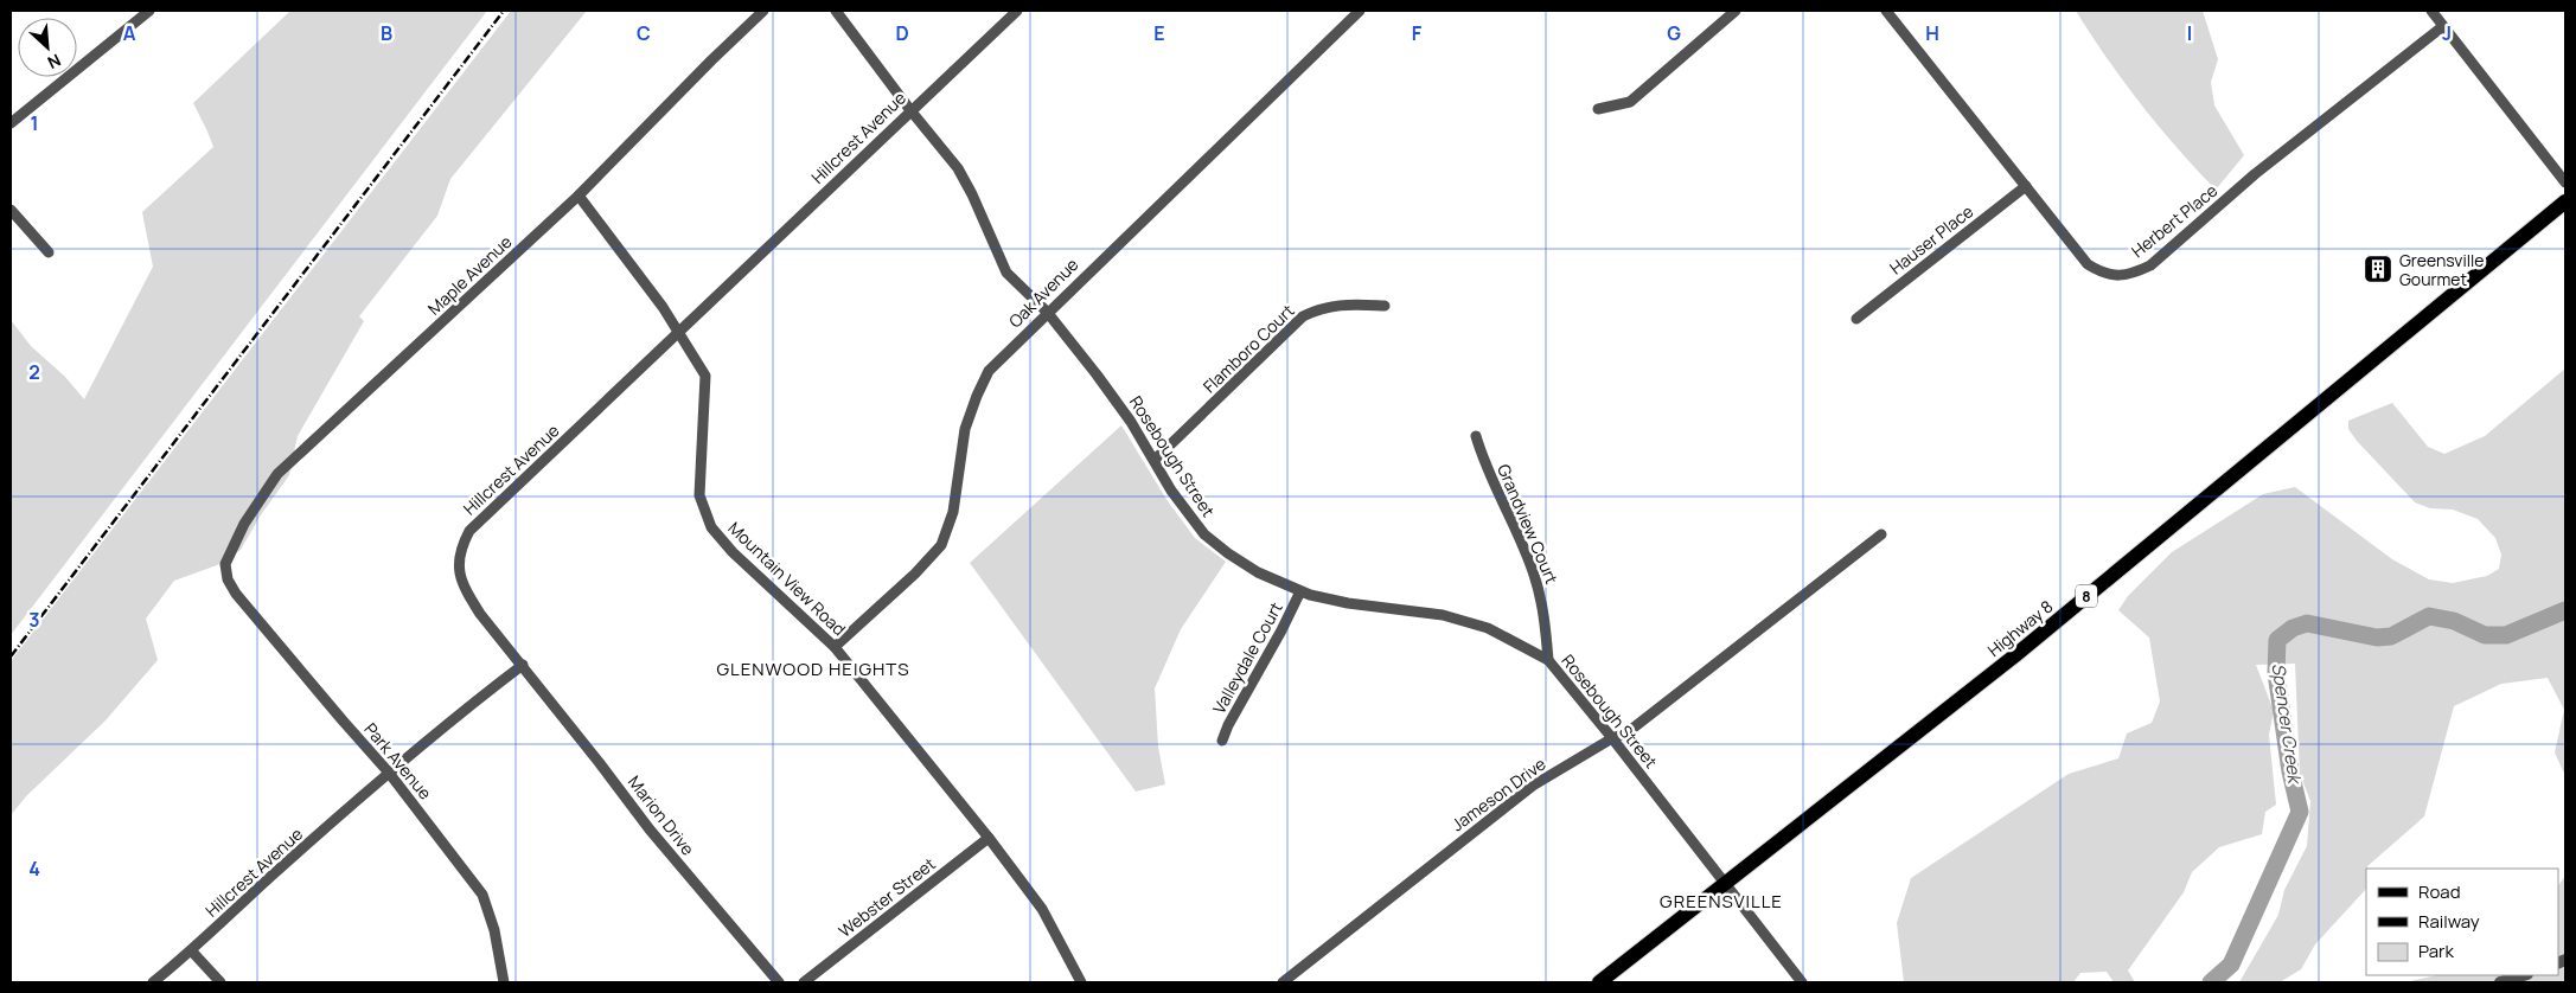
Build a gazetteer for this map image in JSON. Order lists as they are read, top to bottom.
{
  "streets": {
    "main road": ["8", "Highway 8"],
    "street": [
      "Hillcrest Avenue",
      "Herbert Place",
      "Hauser Place",
      "Maple Avenue",
      "Oak Avenue",
      "Flamboro Court",
      "Rosebough Street",
      "Grandview Court",
      "Mountain View Road",
      "Valleydale Court",
      "Park Avenue",
      "Jameson Drive",
      "Marion Drive",
      "Webster Street"
    ]
  },
  "crossings": [
    ["Hillcrest Avenue", "Rosebough Street"],
    ["Hillcrest Avenue", "Mountain View Road"],
    ["Hillcrest Avenue", "Park Avenue"],
    ["Hillcrest Avenue", "Marion Drive"],
    ["Herbert Place", "Hauser Place"],
    ["Maple Avenue", "Mountain View Road"],
    ["Maple Avenue", "Park Avenue"],
    ["Oak Avenue", "Rosebough Street"],
    ["Oak Avenue", "Mountain View Road"],
    ["Flamboro Court", "Rosebough Street"],
    ["Rosebough Street", "Grandview Court"],
    ["Rosebough Street", "Highway 8"],
    ["Rosebough Street", "Valleydale Court"],
    ["Rosebough Street", "Jameson Drive"],
    ["Mountain View Road", "Webster Street"]
  ],
  "districts": ["GLENWOOD HEIGHTS", "GREENSVILLE"],
  "water": ["Spencer Creek"],
  "places": {
    "building": ["Greensville Gourmet"]
  },
  "legend": ["Road", "Railway", "Park"],
  "north": "bottom right",
  "grid": {
    "columns": [
      "A",
      "B",
      "C",
      "D",
      "E",
      "F",
      "G",
      "H",
      "I",
      "J"
    ],
    "rows": [
      "1",
      "2",
      "3",
      "4"
    ]
  }
}
